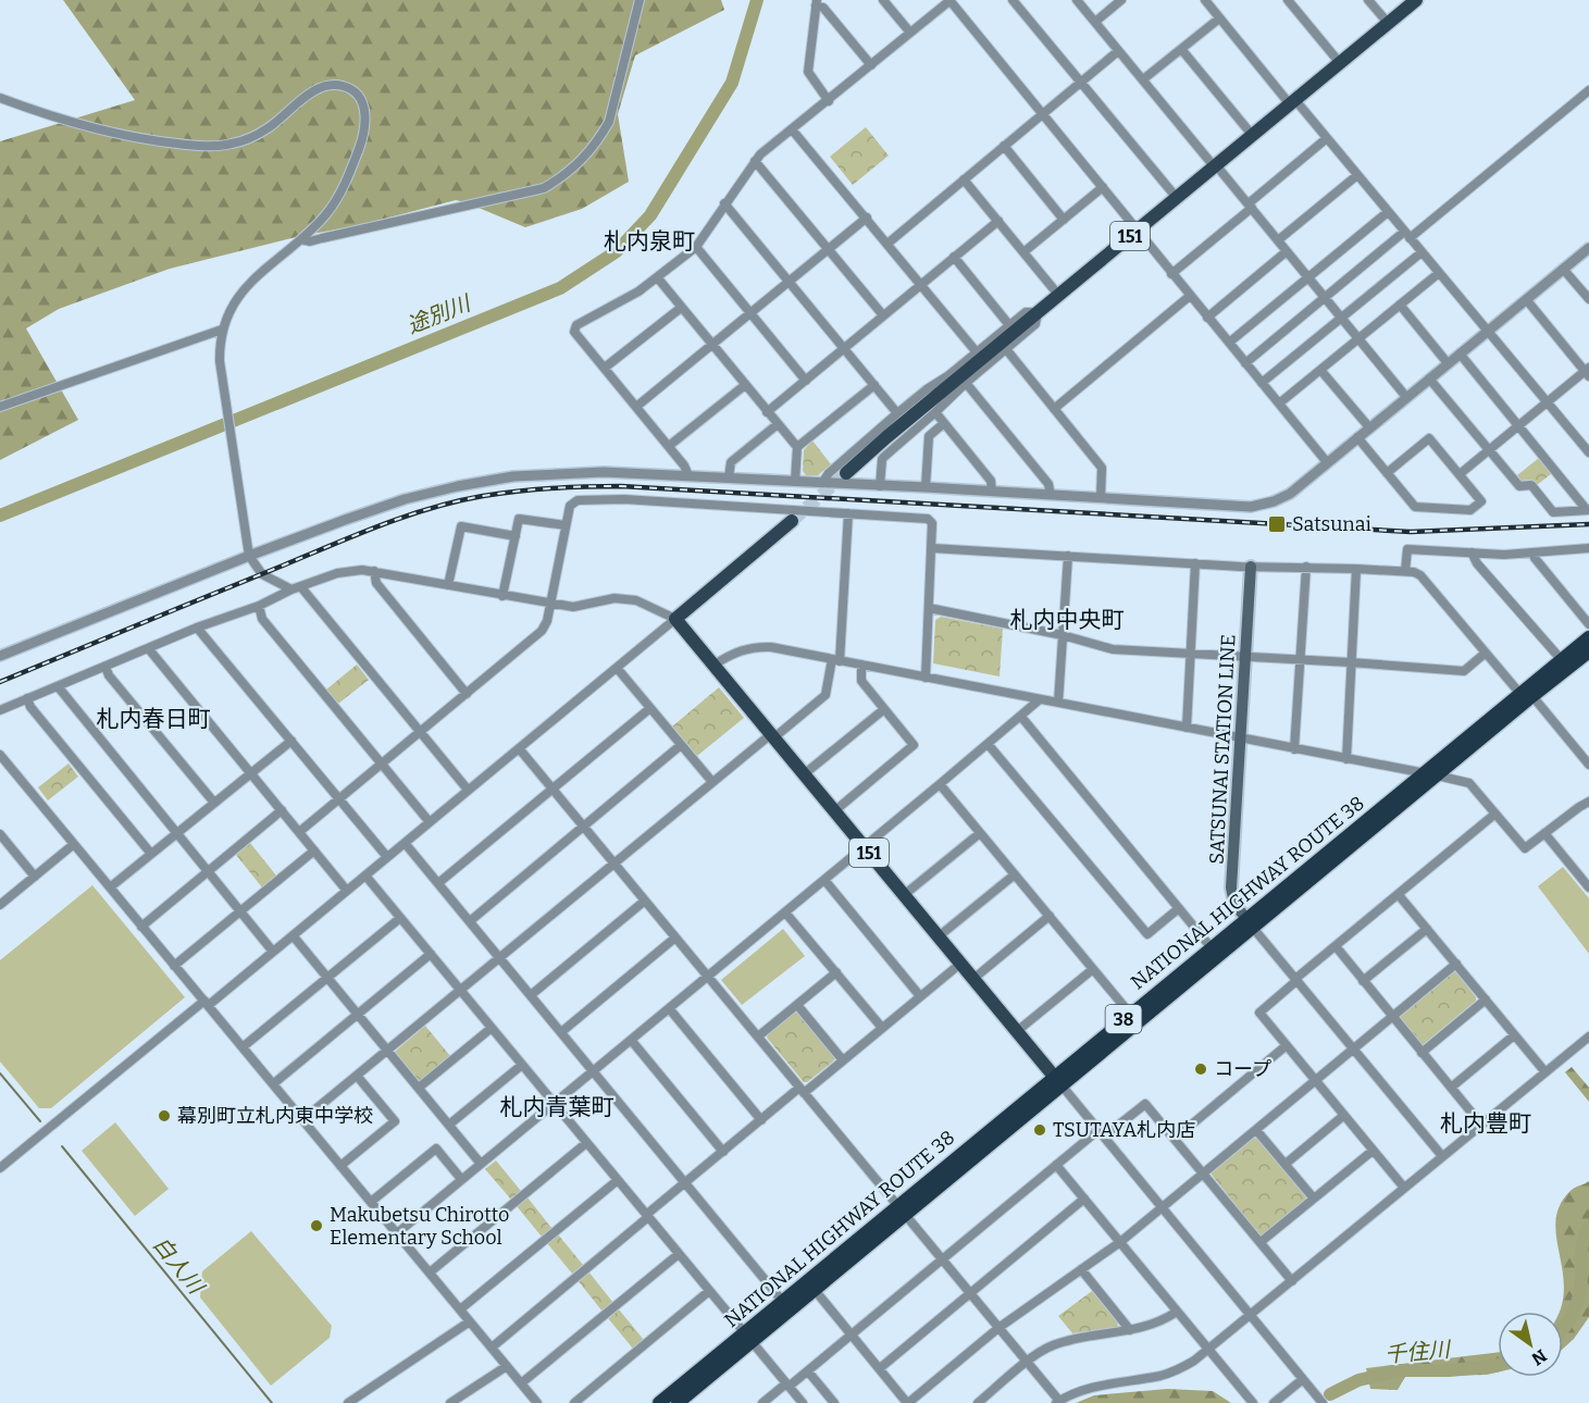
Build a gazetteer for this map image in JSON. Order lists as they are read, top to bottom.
{
  "streets": {
    "highway": ["NATIONAL HIGHWAY ROUTE 38", "38"],
    "main road": ["151", "SATSUNAI STATION LINE"]
  },
  "crossings": [
    ["151", "NATIONAL HIGHWAY ROUTE 38"],
    ["SATSUNAI STATION LINE", "NATIONAL HIGHWAY ROUTE 38"]
  ],
  "districts": [
    "札内泉町",
    "札内中央町",
    "札内春日町",
    "札内青葉町",
    "札内豊町"
  ],
  "water": ["途別川", "白人川", "千住川"],
  "places": {
    "transit": ["Satsunai"],
    "other": [
      "コープ",
      "幕別町立札内東中学校",
      "TSUTAYA札内店",
      "Makubetsu Chirotto Elementary School"
    ]
  },
  "north": "bottom right"
}
